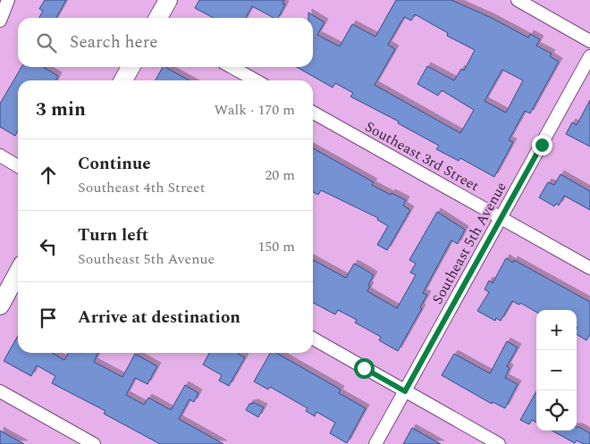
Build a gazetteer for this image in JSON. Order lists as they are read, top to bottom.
{
  "streets": {
    "street": ["Southeast 3rd Street", "Southeast 5th Avenue"]
  },
  "crossings": [
    ["Southeast 3rd Street", "Southeast 5th Avenue"]
  ],
  "page": {
    "search": "Search here",
    "heading": ["3 min", "Walk · 170 m"],
    "list": [
      ["Continue", "Southeast 4th Street", "20 m"],
      ["Turn left", "Southeast 5th Avenue", "150 m"],
      "Arrive at destination"
    ],
    "map_buttons": ["+", "−"]
  }
}
